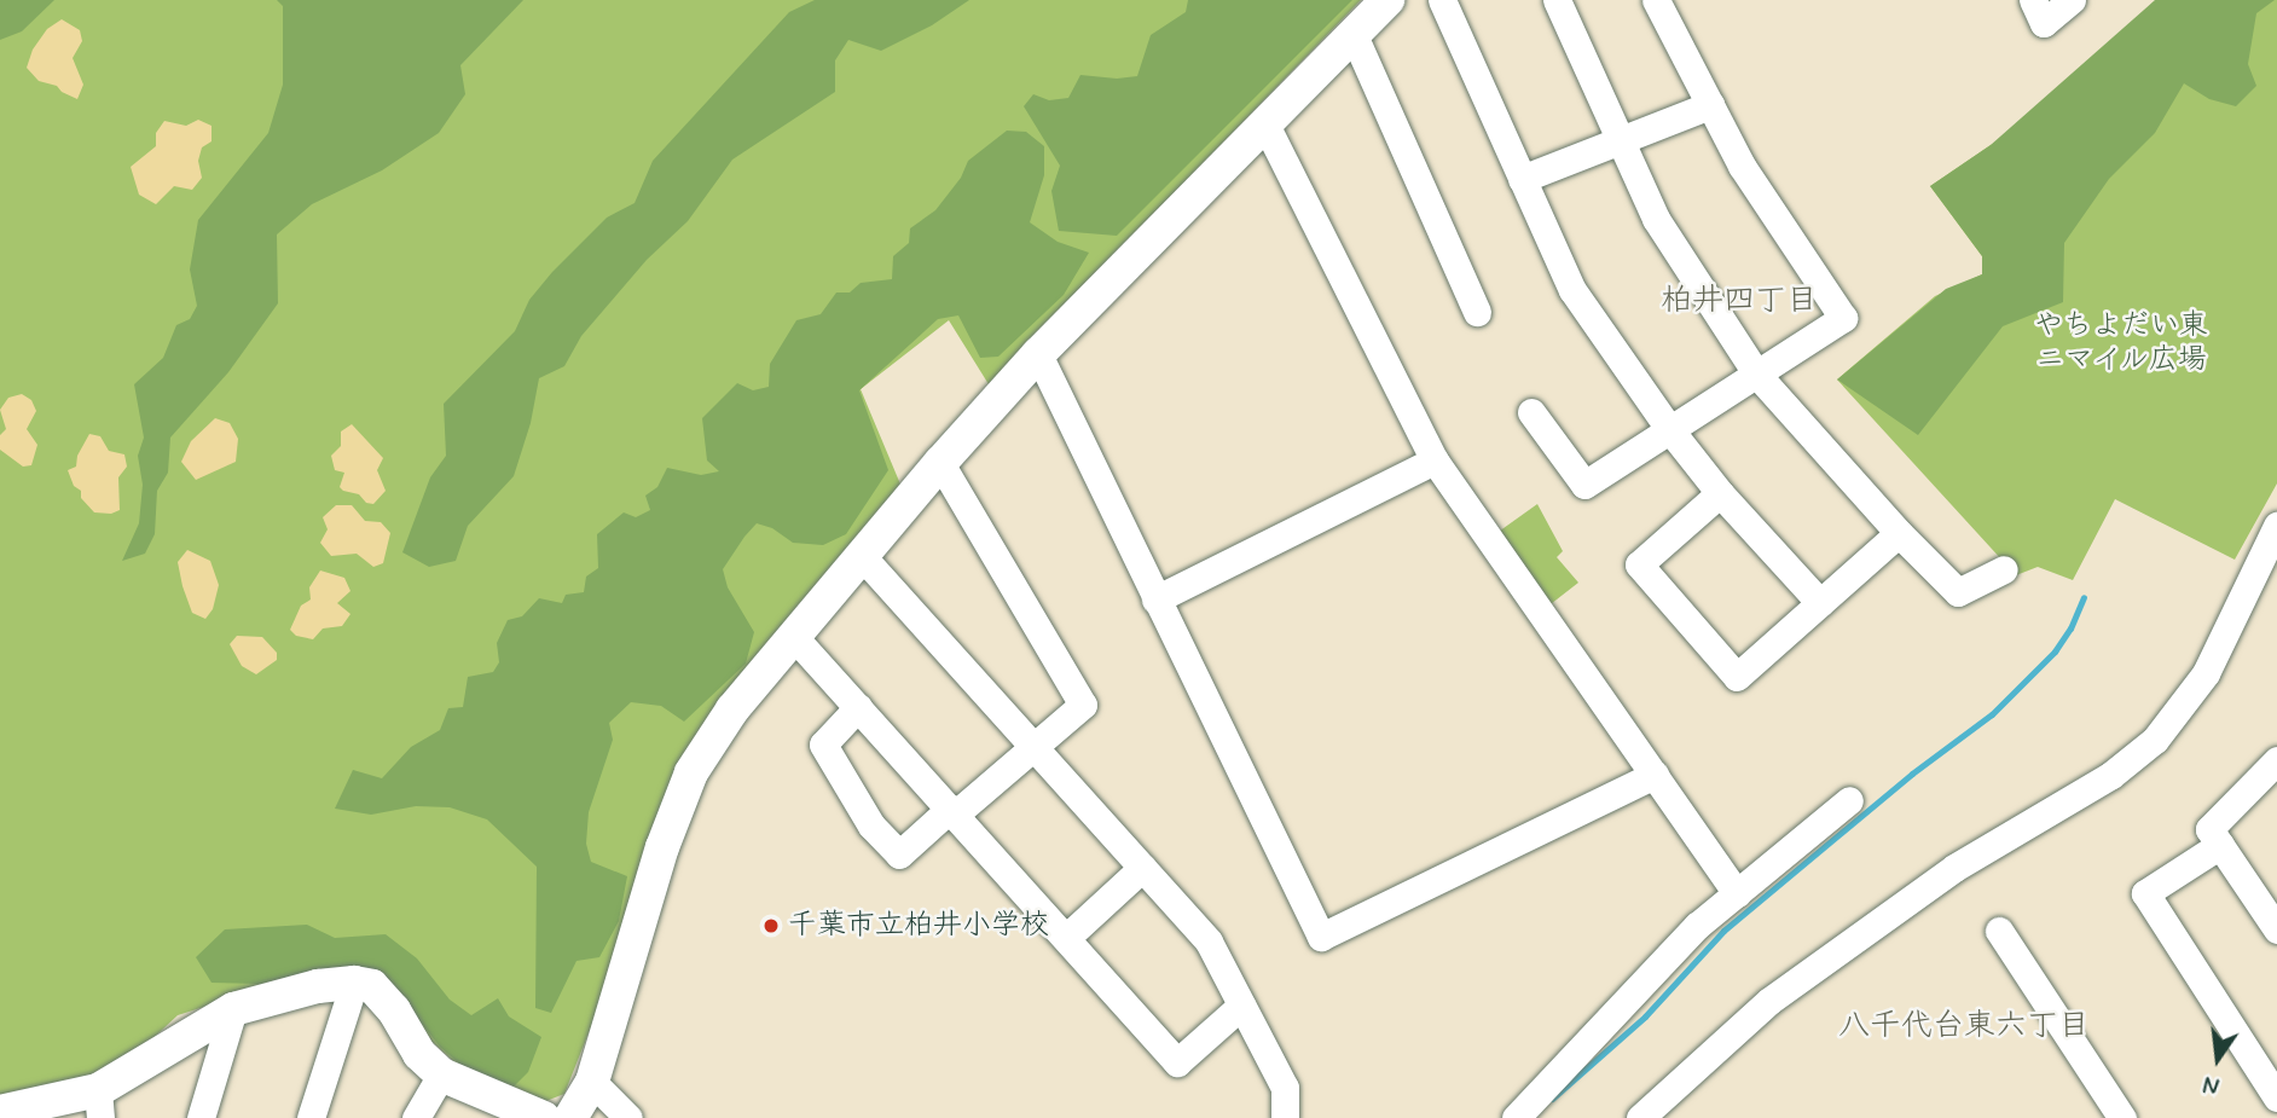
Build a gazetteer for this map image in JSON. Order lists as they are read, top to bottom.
{
  "districts": ["柏井四丁目", "八千代台東六丁目"],
  "parks": ["やちよだい東 ニマイル広場"],
  "places": ["千葉市立柏井小学校"],
  "north": "bottom"
}
